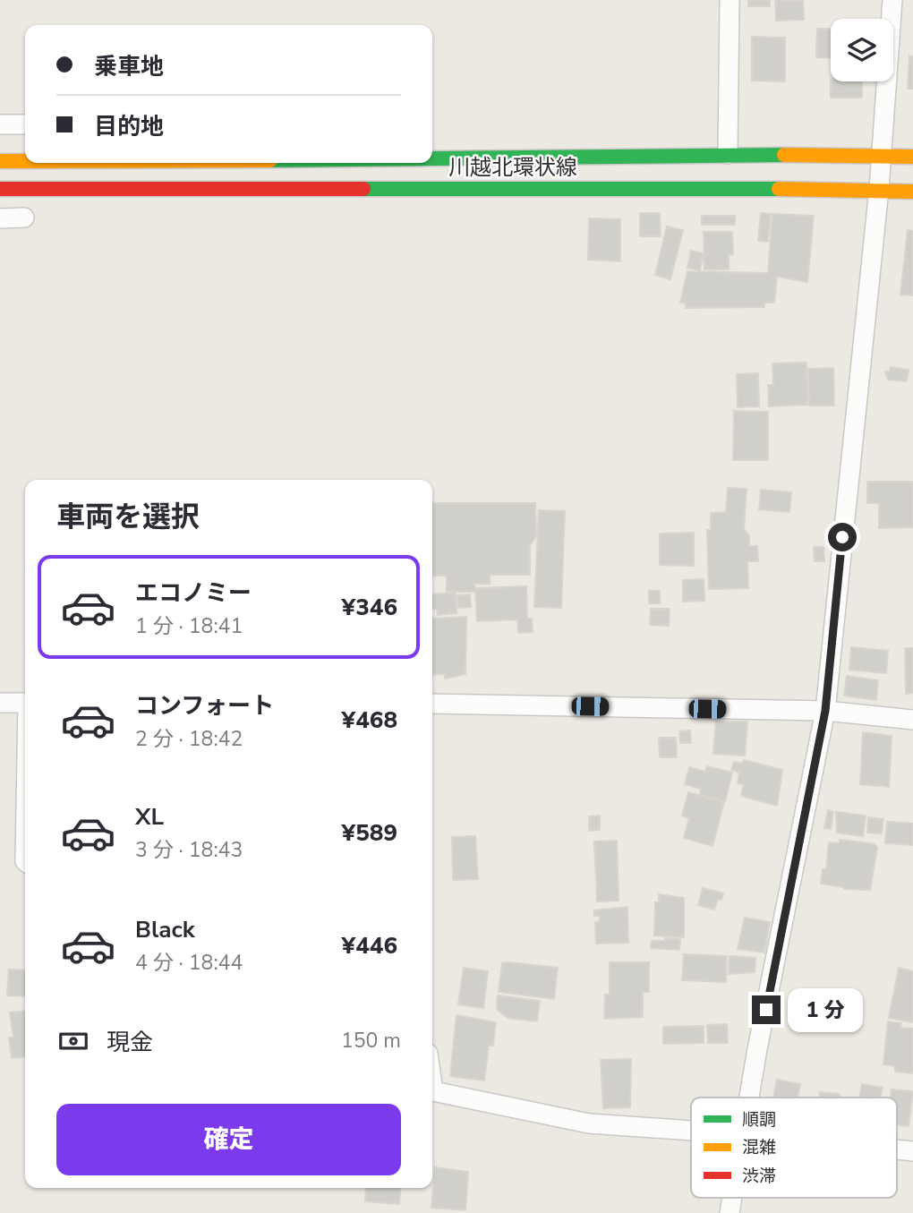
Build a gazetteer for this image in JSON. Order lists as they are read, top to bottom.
{
  "streets": {
    "main road": ["川越北環状線"]
  },
  "legend": ["順調", "混雑", "渋滞"],
  "page": {
    "banner": ["乗車地", "目的地"],
    "heading": "車両を選択",
    "list": [
      {
        "name": "エコノミー",
        "note": "1 分 · 18:41",
        "value": "¥346"
      },
      {
        "name": "コンフォート",
        "note": "2 分 · 18:42",
        "value": "¥468"
      },
      {
        "name": "XL",
        "note": "3 分 · 18:43",
        "value": "¥589"
      },
      {
        "name": "Black",
        "note": "4 分 · 18:44",
        "value": "¥446"
      }
    ],
    "bubble": "1 分",
    "pay": ["現金", "150 m"],
    "buttons": "確定"
  }
}
